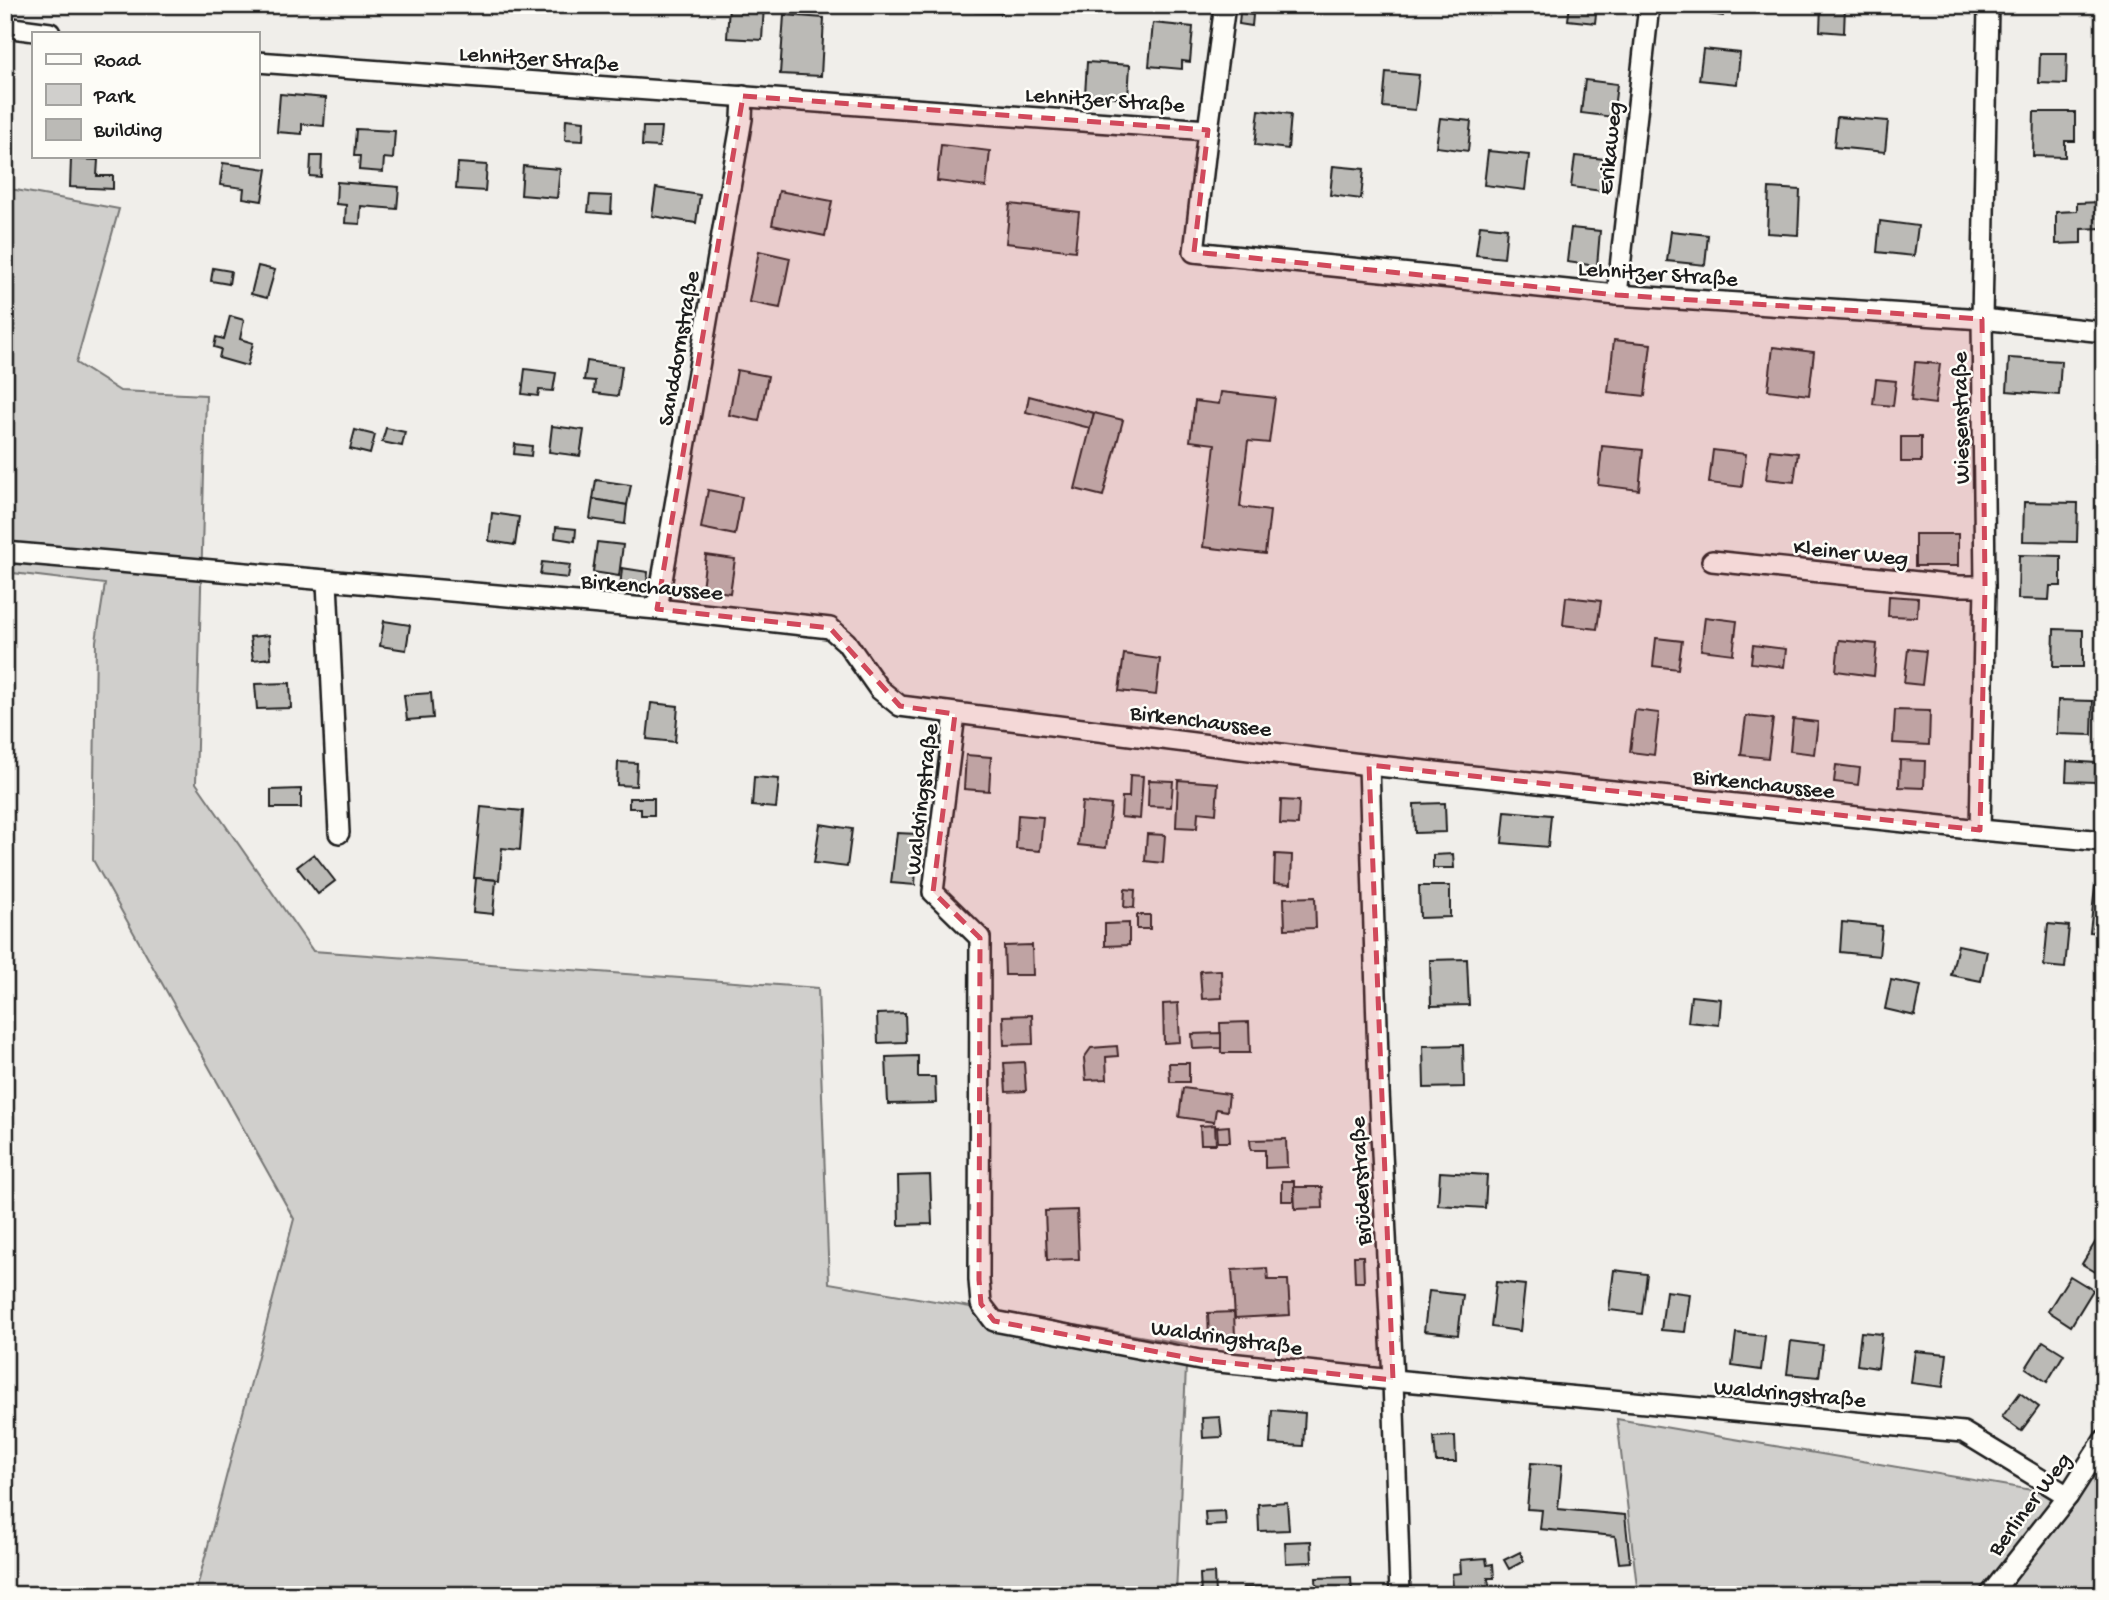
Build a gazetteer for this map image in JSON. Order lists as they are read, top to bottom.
{
  "streets": {
    "street": [
      "Lehnitzer Straße",
      "Erikaweg",
      "Sanddornstraße",
      "Wiesenstraße",
      "Kleiner Weg",
      "Birkenchaussee",
      "Waldringstraße",
      "Brüderstraße",
      "Berliner Weg"
    ]
  },
  "crossings": [
    ["Lehnitzer Straße", "Erikaweg"],
    ["Lehnitzer Straße", "Sanddornstraße"],
    ["Lehnitzer Straße", "Wiesenstraße"],
    ["Sanddornstraße", "Birkenchaussee"],
    ["Wiesenstraße", "Kleiner Weg"],
    ["Wiesenstraße", "Birkenchaussee"],
    ["Birkenchaussee", "Waldringstraße"],
    ["Birkenchaussee", "Brüderstraße"],
    ["Waldringstraße", "Brüderstraße"],
    ["Waldringstraße", "Berliner Weg"]
  ],
  "legend": ["Road", "Park", "Building"]
}
